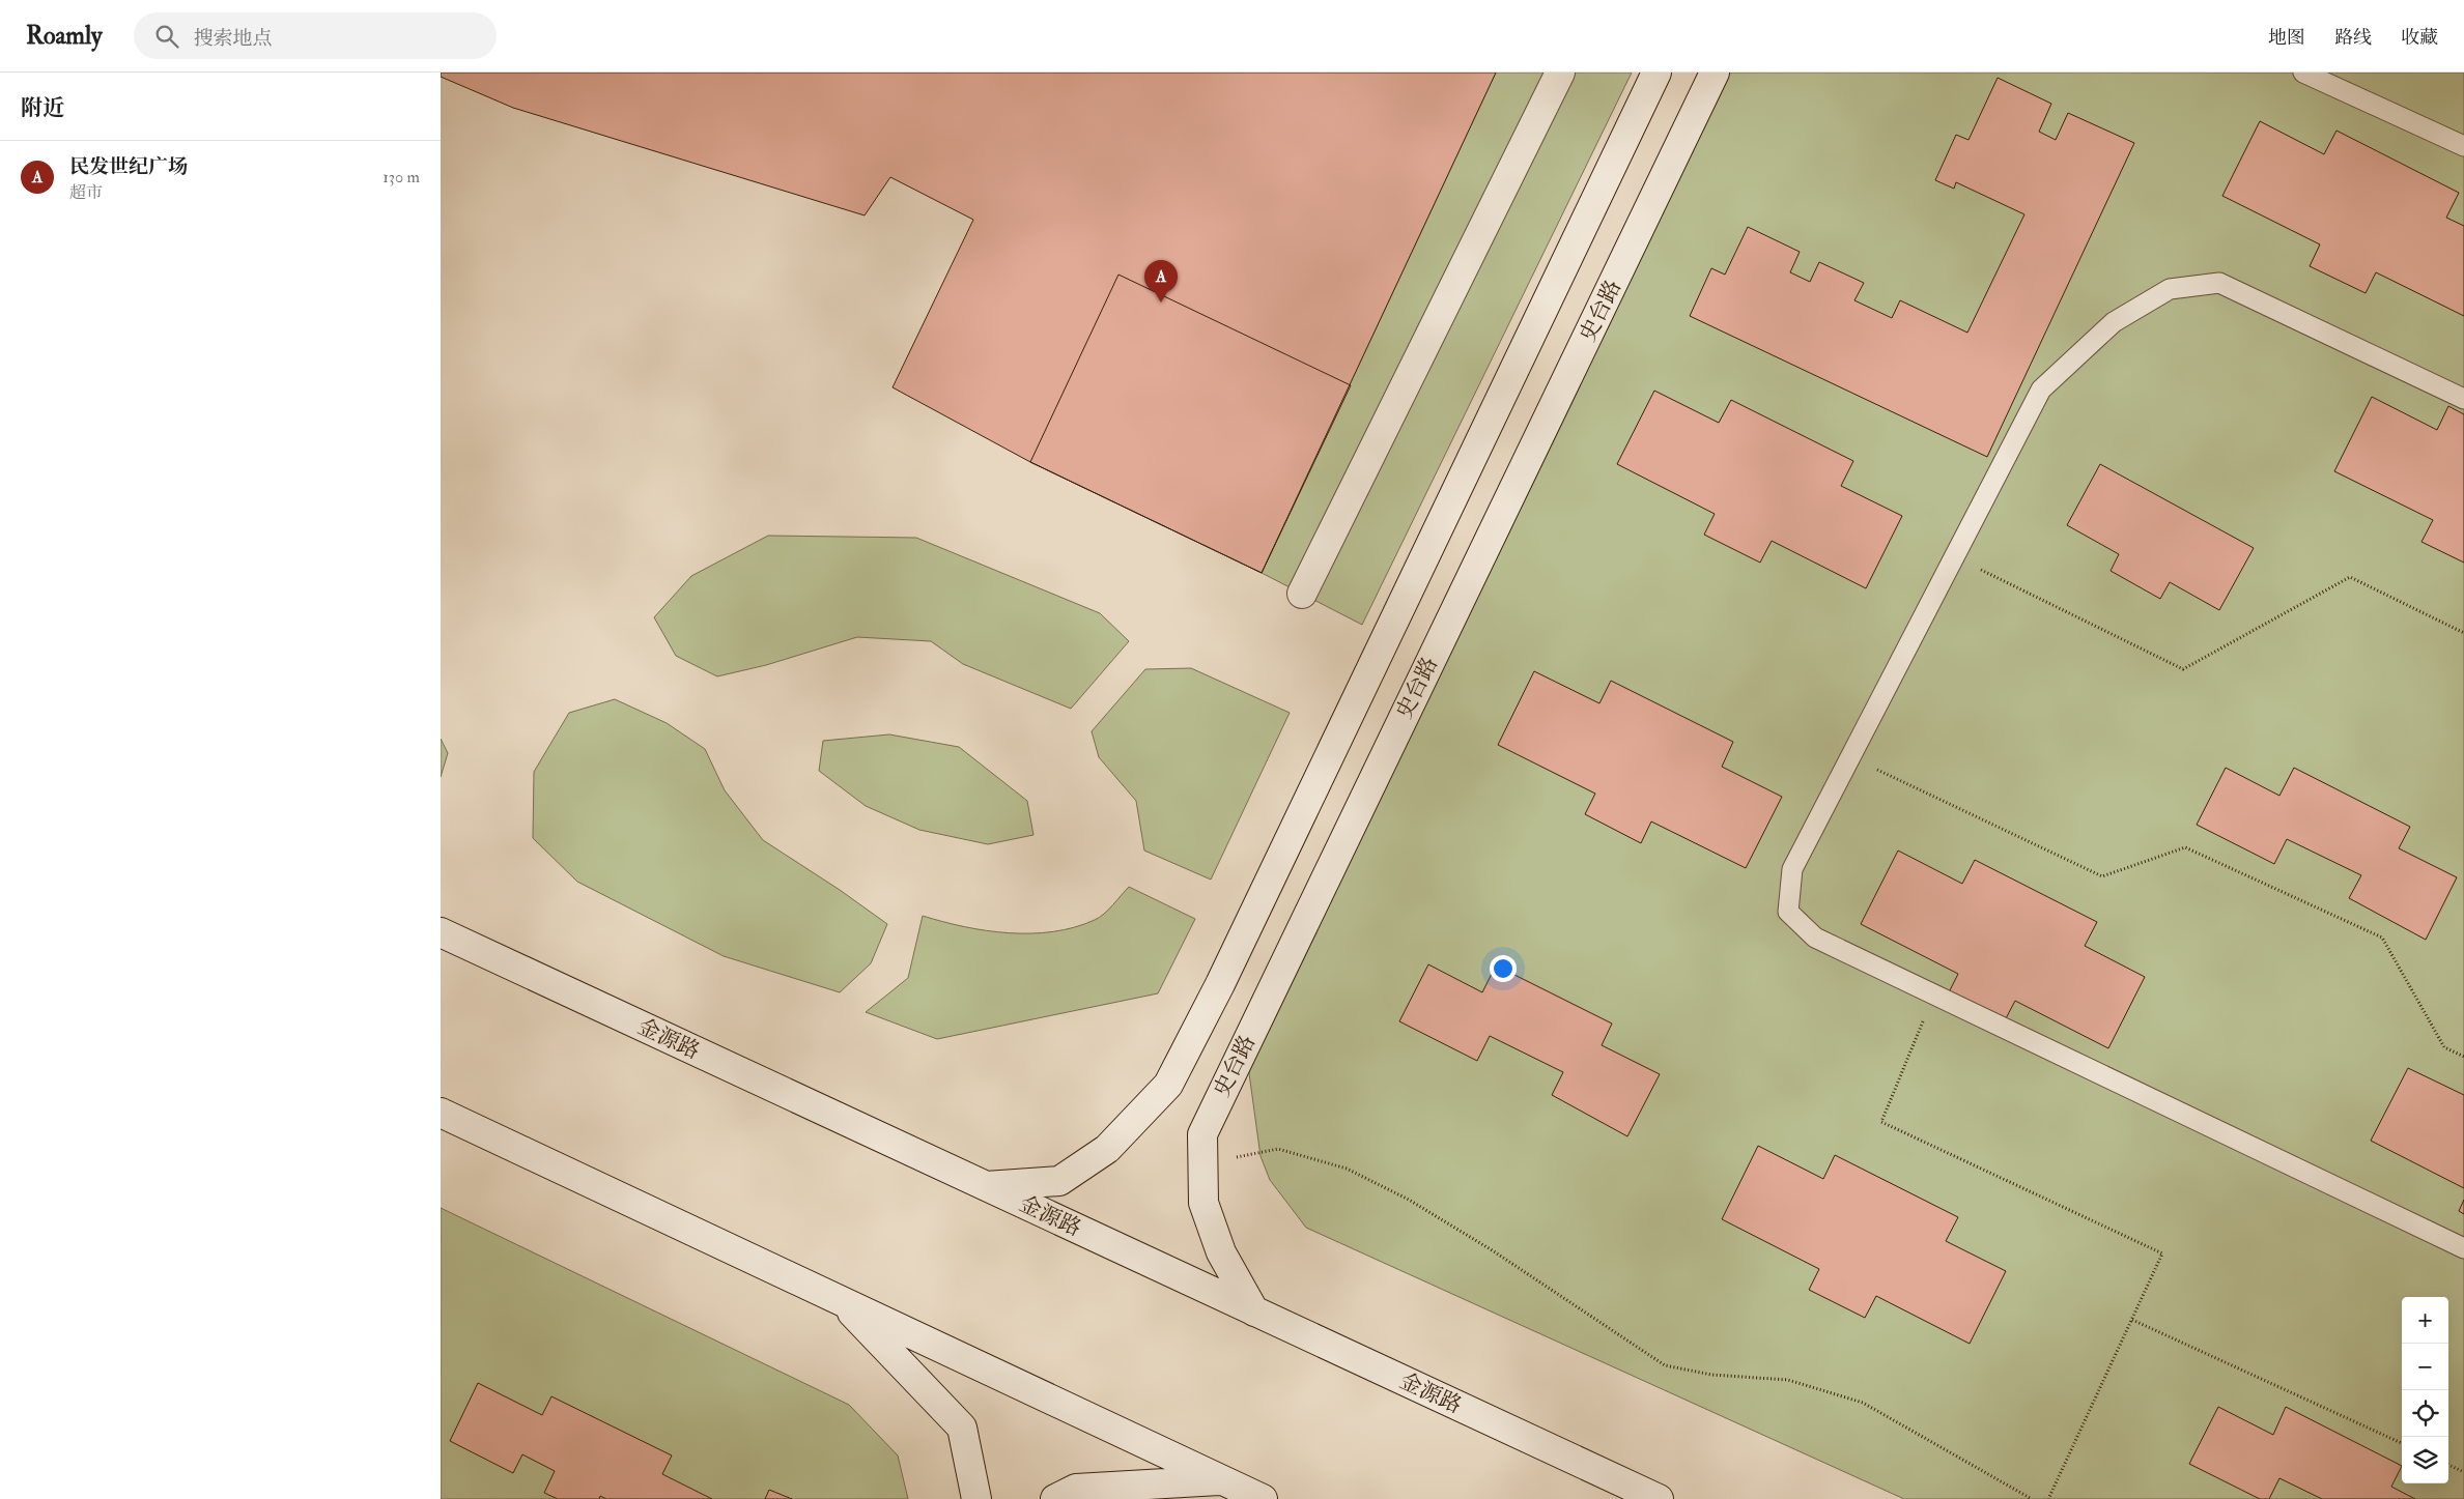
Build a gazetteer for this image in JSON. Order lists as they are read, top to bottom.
{
  "streets": {
    "street": ["史台路", "金源路"]
  },
  "crossings": [
    ["史台路", "金源路"]
  ],
  "page": {
    "header": "Roamly",
    "search": "搜索地点",
    "nav": ["地图", "路线", "收藏"],
    "heading": "附近",
    "list": [
      {
        "mark": "A",
        "name": "民发世纪广场",
        "note": "超市",
        "value": "130 m"
      }
    ],
    "pins": "A",
    "map_buttons": ["+", "−"]
  }
}
